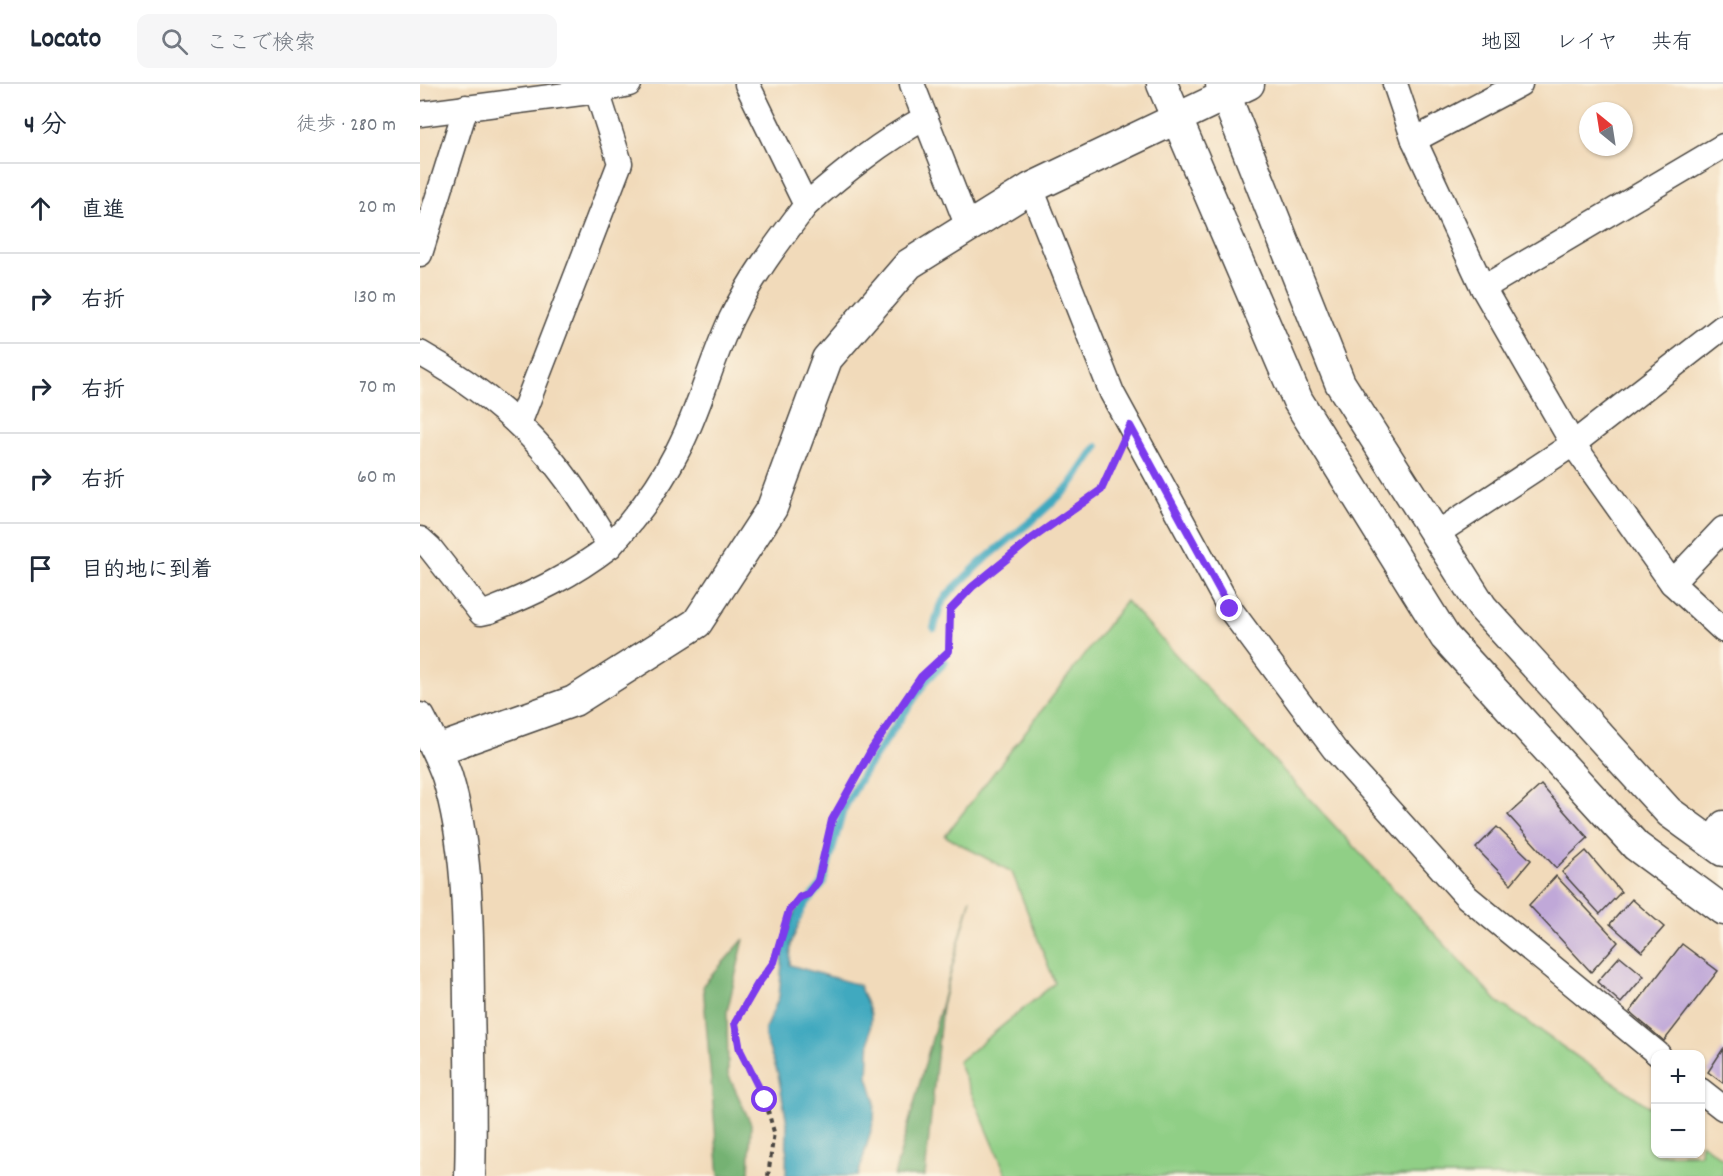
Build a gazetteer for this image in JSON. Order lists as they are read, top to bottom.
{
  "north": "top left",
  "page": {
    "header": "Locato",
    "search": "ここで検索",
    "nav": ["地図", "レイヤ", "共有"],
    "heading": ["4 分", "徒歩 · 280 m"],
    "list": [
      ["直進", "20 m"],
      ["右折", "130 m"],
      ["右折", "70 m"],
      ["右折", "60 m"],
      "目的地に到着"
    ],
    "map_buttons": ["+", "−"]
  }
}
